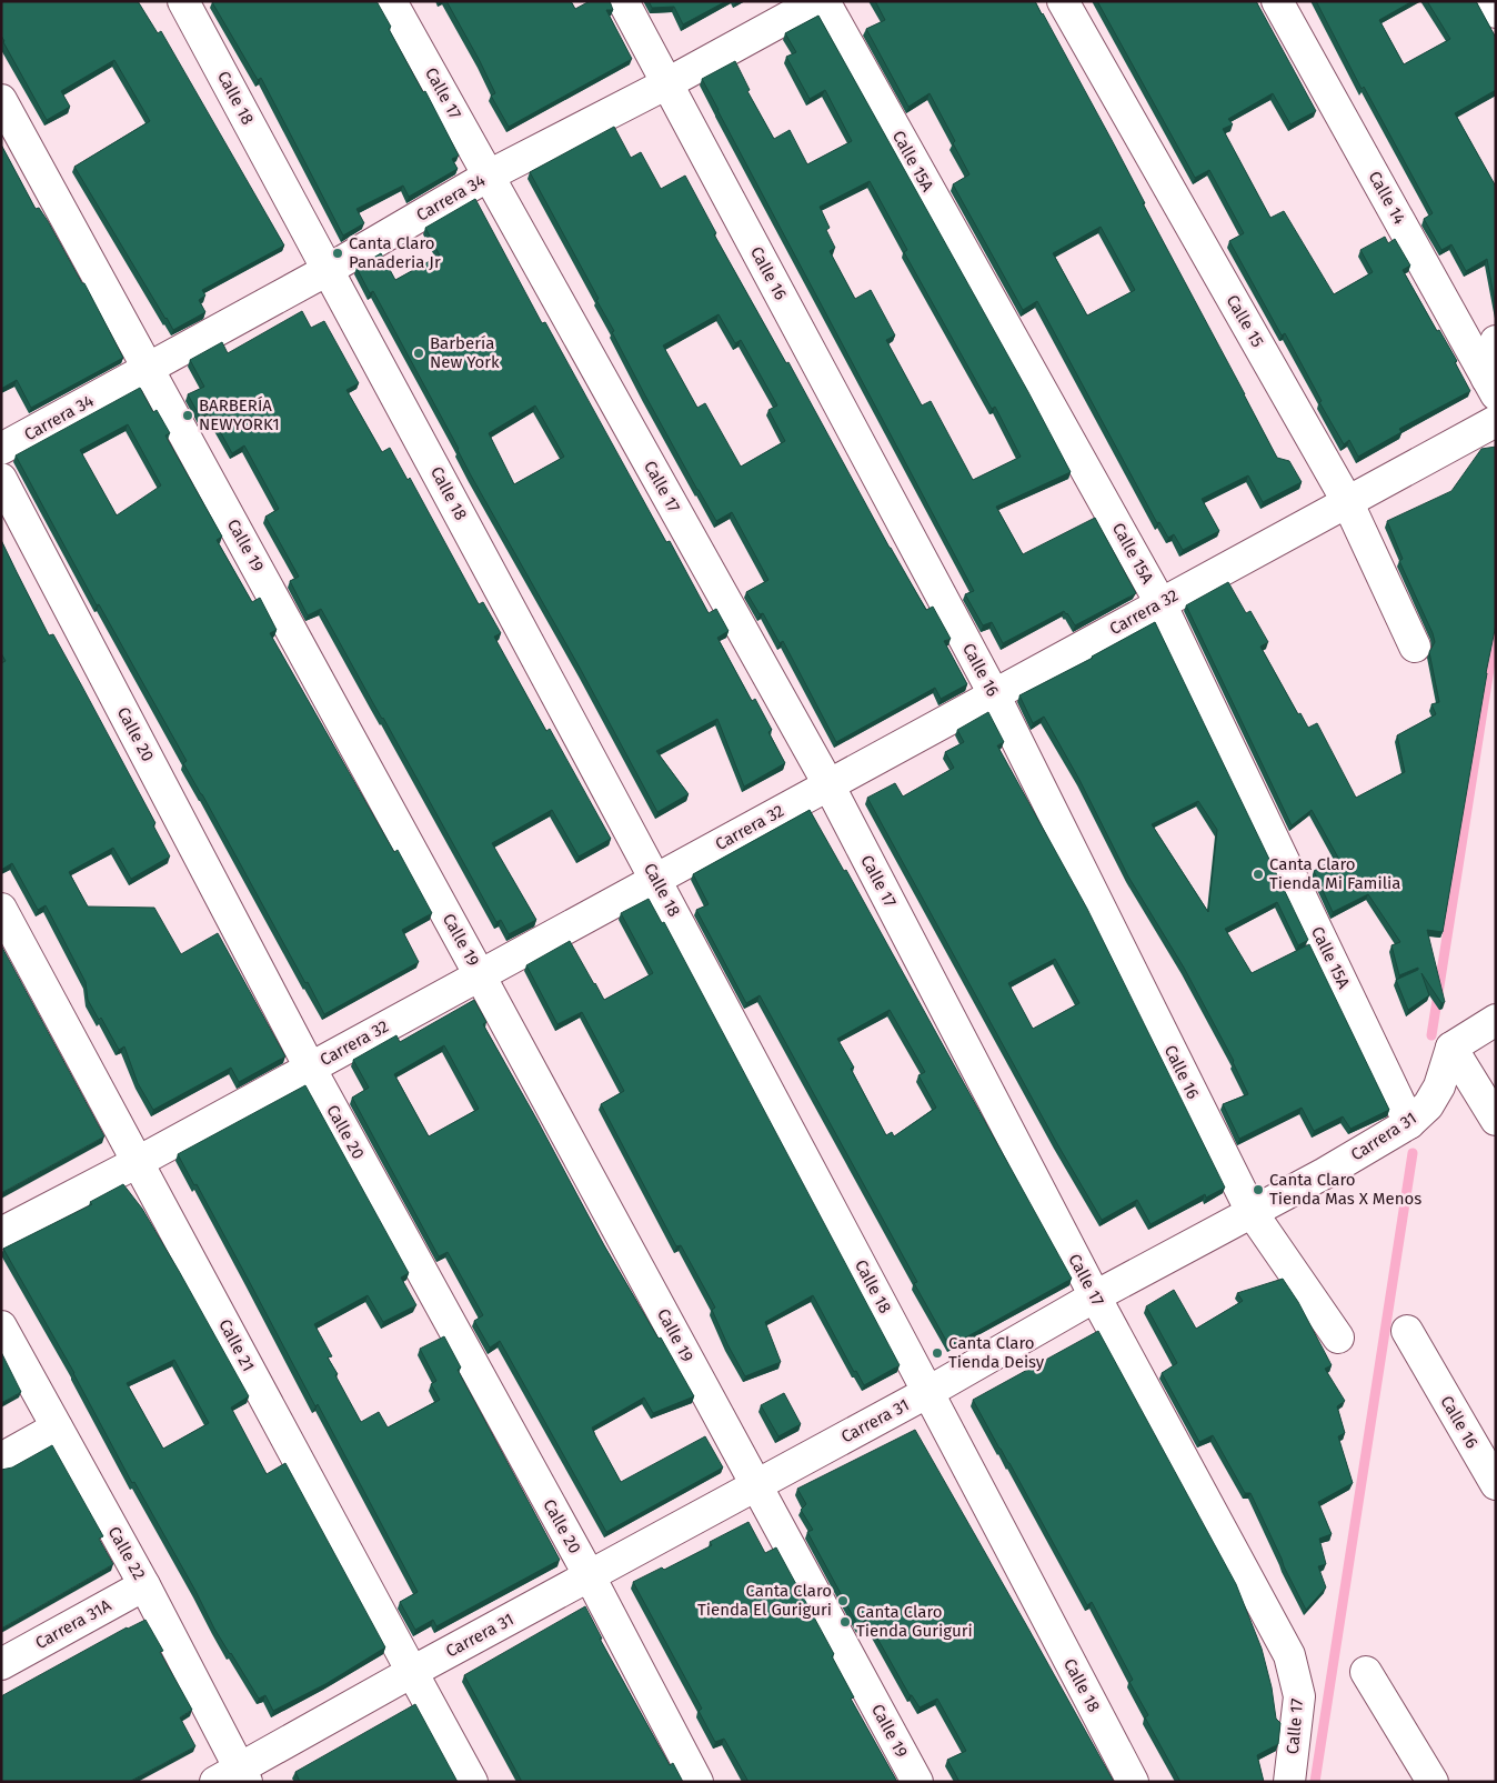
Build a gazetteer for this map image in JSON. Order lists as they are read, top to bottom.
{
  "streets": {
    "street": [
      "Calle 17",
      "Calle 18",
      "Calle 15A",
      "Carrera 34",
      "Calle 14",
      "Calle 16",
      "Calle 15",
      "Calle 19",
      "Carrera 32",
      "Calle 20",
      "Carrera 31",
      "Calle 21",
      "Calle 22",
      "Carrera 31A"
    ]
  },
  "crossings": [
    ["Calle 17", "Carrera 34"],
    ["Calle 17", "Carrera 32"],
    ["Calle 17", "Carrera 31"],
    ["Calle 18", "Carrera 34"],
    ["Calle 18", "Carrera 32"],
    ["Calle 18", "Carrera 31"],
    ["Calle 15A", "Carrera 32"],
    ["Calle 15A", "Carrera 31"],
    ["Carrera 34", "Calle 16"],
    ["Carrera 34", "Calle 19"],
    ["Calle 16", "Carrera 32"],
    ["Calle 16", "Carrera 31"],
    ["Calle 15", "Carrera 32"],
    ["Calle 19", "Carrera 32"],
    ["Calle 19", "Carrera 31"],
    ["Carrera 32", "Calle 20"],
    ["Carrera 32", "Calle 21"],
    ["Calle 20", "Carrera 31"],
    ["Carrera 31", "Calle 21"],
    ["Carrera 31", "Calle 22"],
    ["Calle 22", "Carrera 31A"]
  ],
  "places": [
    "Canta Claro Panaderia Jr",
    "Barbería New York",
    "BARBERÍA NEWYORK1",
    "Canta Claro Tienda Mi Familia",
    "Canta Claro Tienda Mas X Menos",
    "Canta Claro Tienda Deisy",
    "Canta Claro Tienda El Guriguri",
    "Canta Claro Tienda Guriguri"
  ]
}
